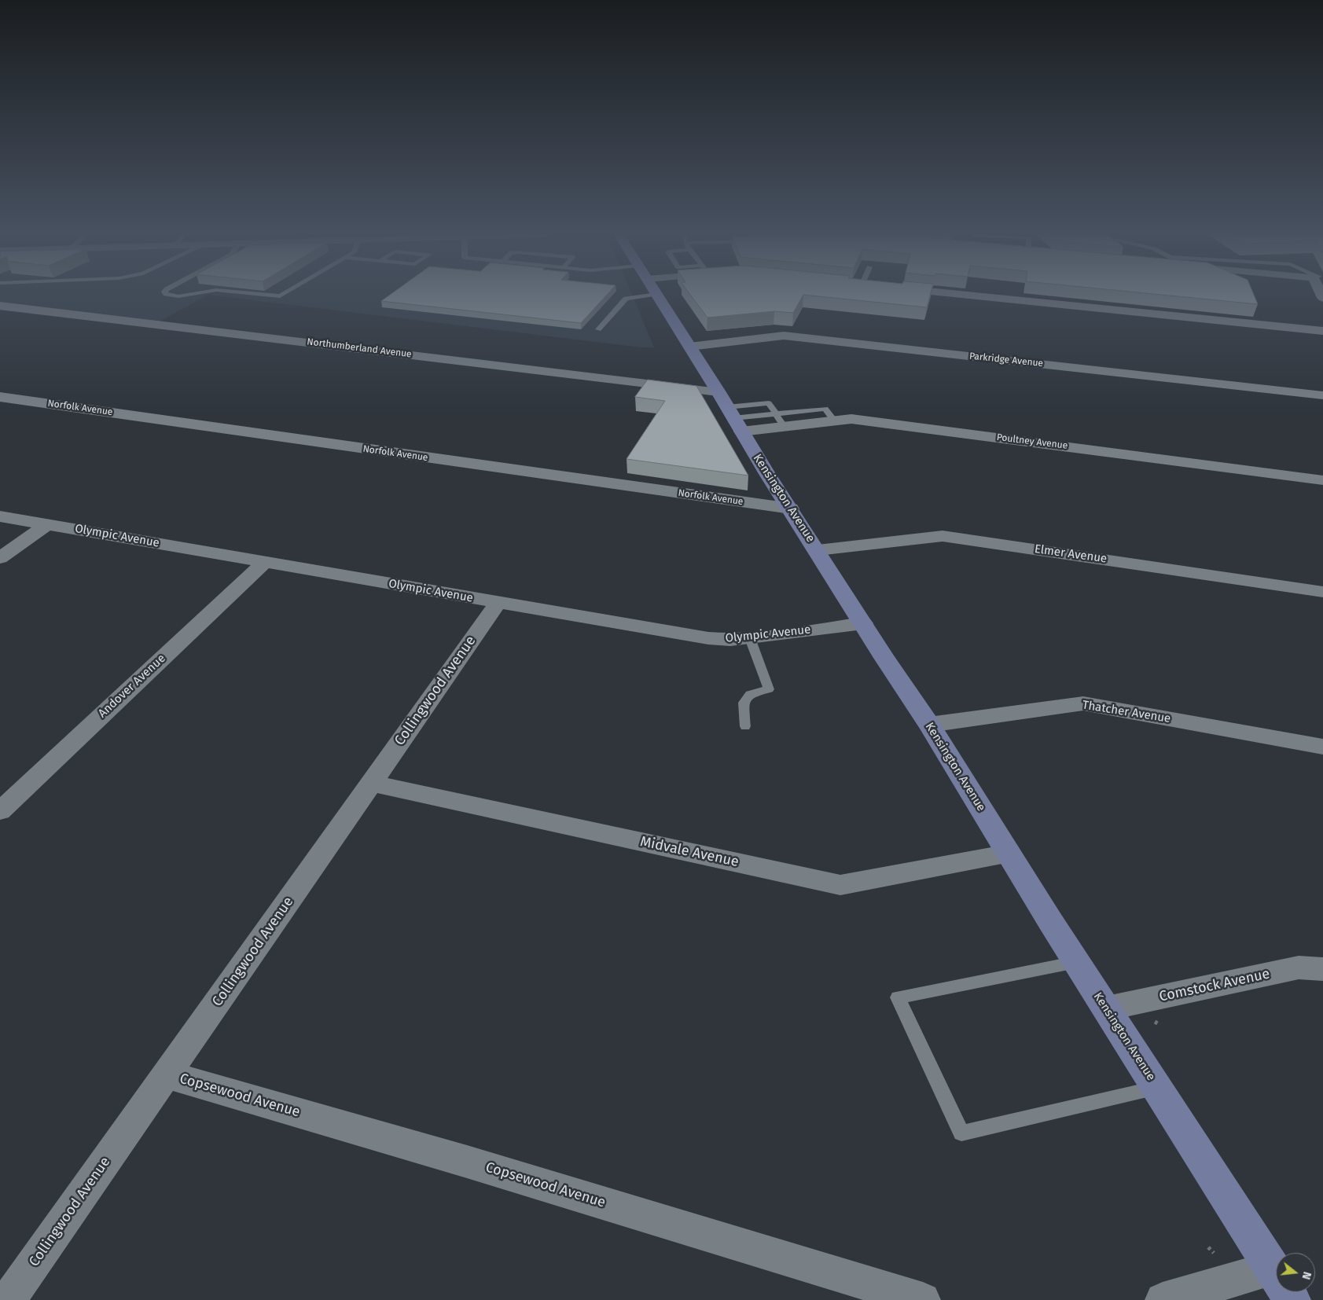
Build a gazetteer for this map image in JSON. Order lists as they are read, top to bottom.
{
  "streets": {
    "street": [
      "Northumberland Avenue",
      "Parkridge Avenue",
      "Norfolk Avenue",
      "Poultney Avenue",
      "Kensington Avenue",
      "Olympic Avenue",
      "Elmer Avenue",
      "Andover Avenue",
      "Collingwood Avenue",
      "Thatcher Avenue",
      "Midvale Avenue",
      "Comstock Avenue",
      "Copsewood Avenue"
    ]
  },
  "crossings": [
    ["Northumberland Avenue", "Poultney Avenue"],
    ["Northumberland Avenue", "Kensington Avenue"],
    ["Parkridge Avenue", "Kensington Avenue"],
    ["Norfolk Avenue", "Kensington Avenue"],
    ["Poultney Avenue", "Kensington Avenue"],
    ["Kensington Avenue", "Olympic Avenue"],
    ["Kensington Avenue", "Elmer Avenue"],
    ["Kensington Avenue", "Thatcher Avenue"],
    ["Kensington Avenue", "Midvale Avenue"],
    ["Kensington Avenue", "Comstock Avenue"],
    ["Olympic Avenue", "Andover Avenue"],
    ["Olympic Avenue", "Collingwood Avenue"],
    ["Collingwood Avenue", "Midvale Avenue"],
    ["Collingwood Avenue", "Copsewood Avenue"]
  ],
  "north": "right"
}
